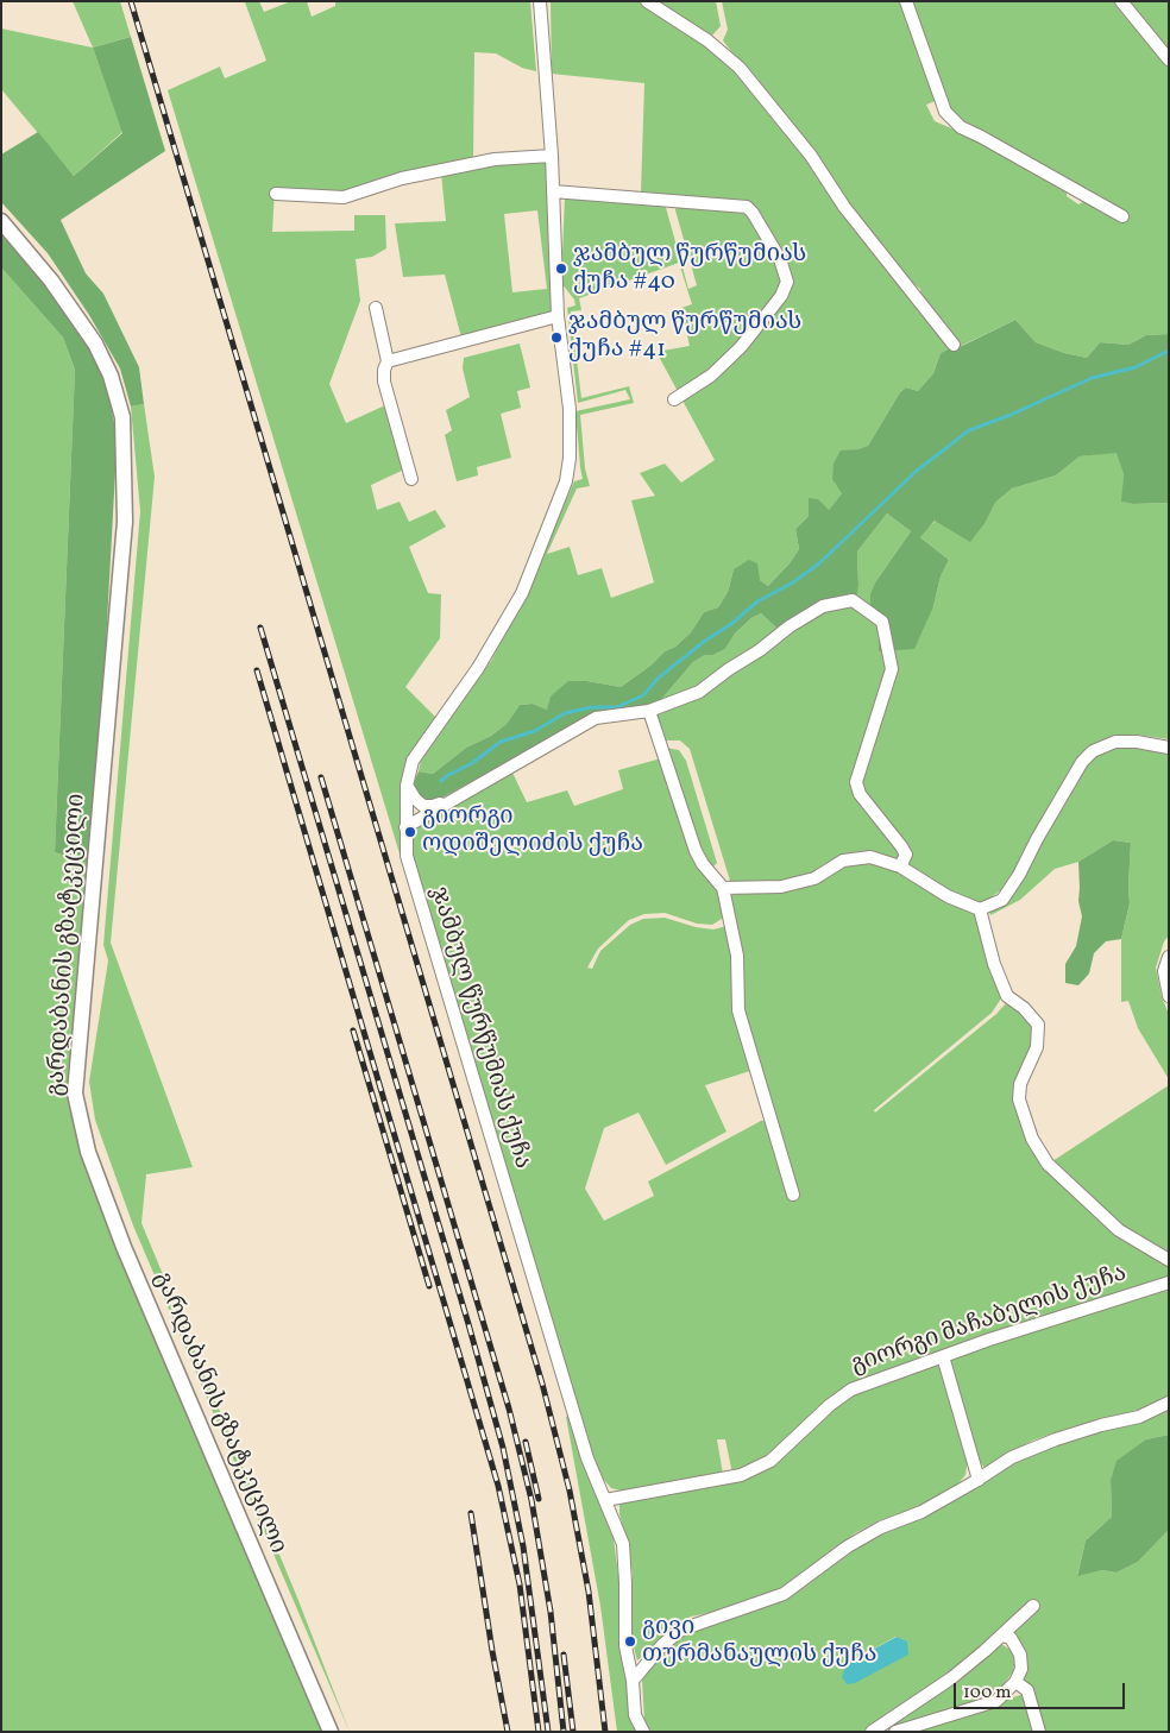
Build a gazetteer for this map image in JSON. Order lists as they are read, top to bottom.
{
  "streets": {
    "main road": ["გარდაბანის გზატკეცილი"],
    "street": ["ჯამბულ წურწუმიას ქუჩა", "გიორგი მაჩაბელის ქუჩა"]
  },
  "crossings": [
    ["ჯამბულ წურწუმიას ქუჩა", "გიორგი მაჩაბელის ქუჩა"]
  ],
  "places": [
    "ჯამბულ წურწუმიას ქუჩა #40",
    "ჯამბულ წურწუმიას ქუჩა #41",
    "გიორგი ოდიშელიძის ქუჩა",
    "გივი თურმანაულის ქუჩა"
  ],
  "scale_bar": "100 m"
}
